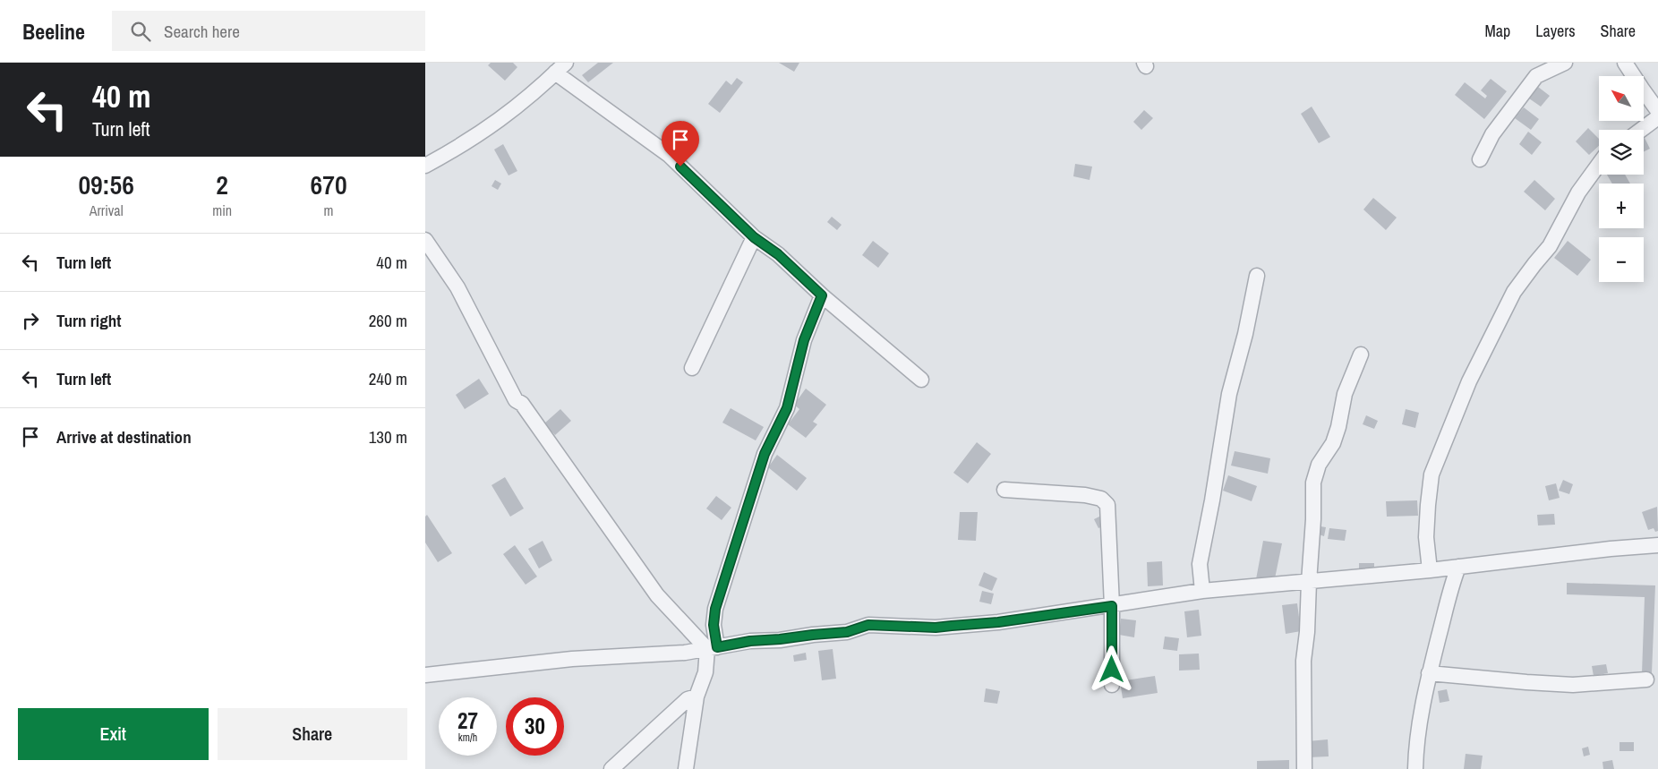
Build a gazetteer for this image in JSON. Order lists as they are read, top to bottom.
{
  "north": "top left",
  "page": {
    "header": "Beeline",
    "search": "Search here",
    "nav": ["Map", "Layers", "Share"],
    "turn": ["40 m", "Turn left"],
    "map_buttons": ["+", "−"],
    "eta": [
      "09:56",
      "Arrival",
      "2",
      "min",
      "670",
      "m"
    ],
    "list": [
      {
        "name": "Turn left",
        "value": "40 m"
      },
      {
        "name": "Turn right",
        "value": "260 m"
      },
      {
        "name": "Turn left",
        "value": "240 m"
      },
      {
        "name": "Arrive at destination",
        "value": "130 m"
      }
    ],
    "speed": "27 km/h",
    "limit": "30",
    "buttons": ["Exit", "Share"]
  }
}
